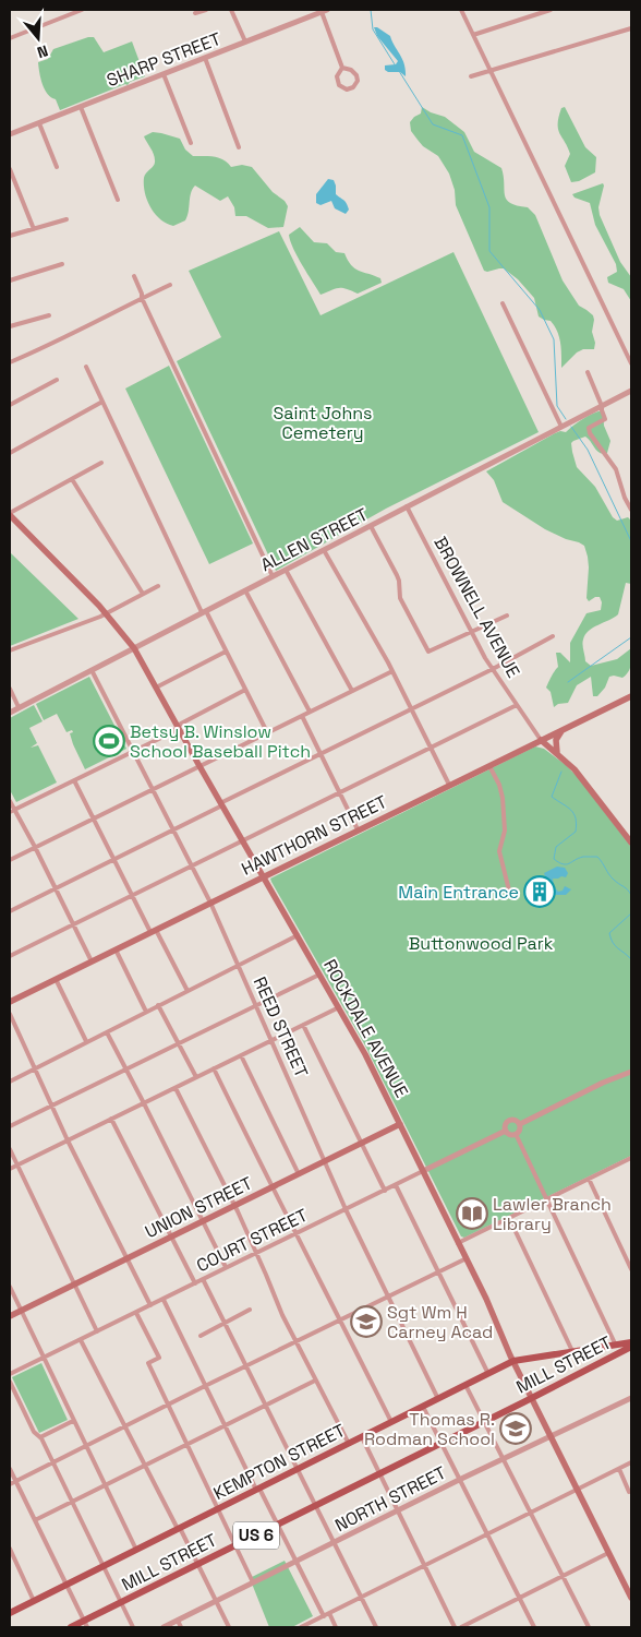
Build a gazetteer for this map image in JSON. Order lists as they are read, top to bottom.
{
  "streets": {
    "main road": [
      "BROWNELL AVENUE",
      "HAWTHORN STREET",
      "ROCKDALE AVENUE",
      "UNION STREET",
      "MILL STREET",
      "KEMPTON STREET",
      "US 6"
    ],
    "street": [
      "SHARP STREET",
      "ALLEN STREET",
      "REED STREET",
      "COURT STREET",
      "NORTH STREET"
    ]
  },
  "crossings": [
    ["ALLEN STREET", "BROWNELL AVENUE"],
    ["ALLEN STREET", "REED STREET"],
    ["ALLEN STREET", "ROCKDALE AVENUE"],
    ["BROWNELL AVENUE", "HAWTHORN STREET"],
    ["HAWTHORN STREET", "REED STREET"],
    ["HAWTHORN STREET", "ROCKDALE AVENUE"],
    ["REED STREET", "UNION STREET"],
    ["REED STREET", "COURT STREET"],
    ["REED STREET", "KEMPTON STREET"],
    ["ROCKDALE AVENUE", "UNION STREET"],
    ["ROCKDALE AVENUE", "COURT STREET"],
    ["ROCKDALE AVENUE", "MILL STREET"],
    ["ROCKDALE AVENUE", "KEMPTON STREET"],
    ["ROCKDALE AVENUE", "NORTH STREET"],
    ["MILL STREET", "KEMPTON STREET"]
  ],
  "parks": ["Saint Johns Cemetery", "Buttonwood Park"],
  "places": {
    "sports": ["Betsy B. Winslow School Baseball Pitch"],
    "building": ["Main Entrance"],
    "library": ["Lawler Branch Library"],
    "school or university": ["Sgt Wm H Carney Acad", "Thomas R. Rodman School"]
  },
  "north": "bottom"
}
